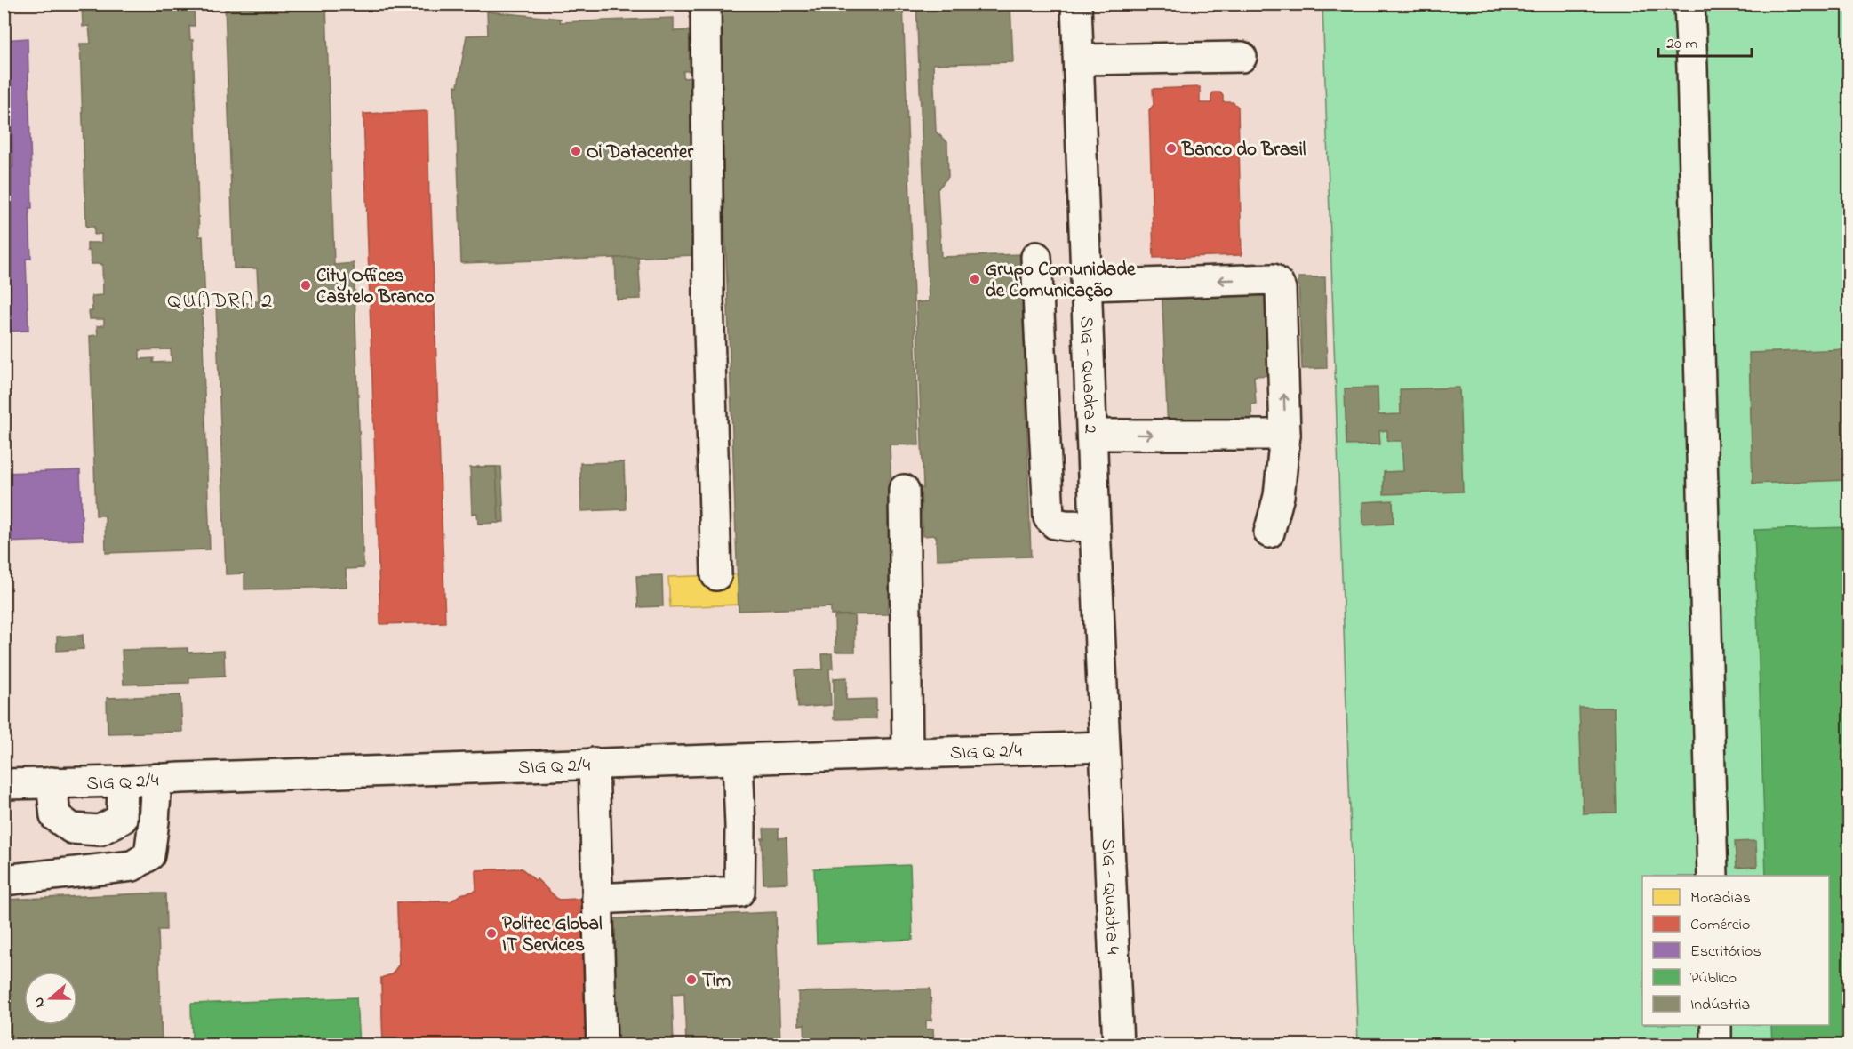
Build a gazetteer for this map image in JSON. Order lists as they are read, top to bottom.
{
  "streets": {
    "street": ["SIG - Quadra 2", "SIG Q 2/4", "SIG - Quadra 4"]
  },
  "crossings": [
    ["SIG - Quadra 2", "SIG Q 2/4"],
    ["SIG - Quadra 2", "SIG - Quadra 4"],
    ["SIG Q 2/4", "SIG - Quadra 4"]
  ],
  "districts": ["QUADRA 2"],
  "places": [
    "Banco do Brasil",
    "Oi Datacenter",
    "Grupo Comunidade de Comunicação",
    "City Offices Castelo Branco",
    "Politec Global IT Services",
    "Tim"
  ],
  "legend": [
    "Moradias",
    "Comércio",
    "Escritórios",
    "Público",
    "Indústria"
  ],
  "scale_bar": "20 m",
  "north": "left"
}
